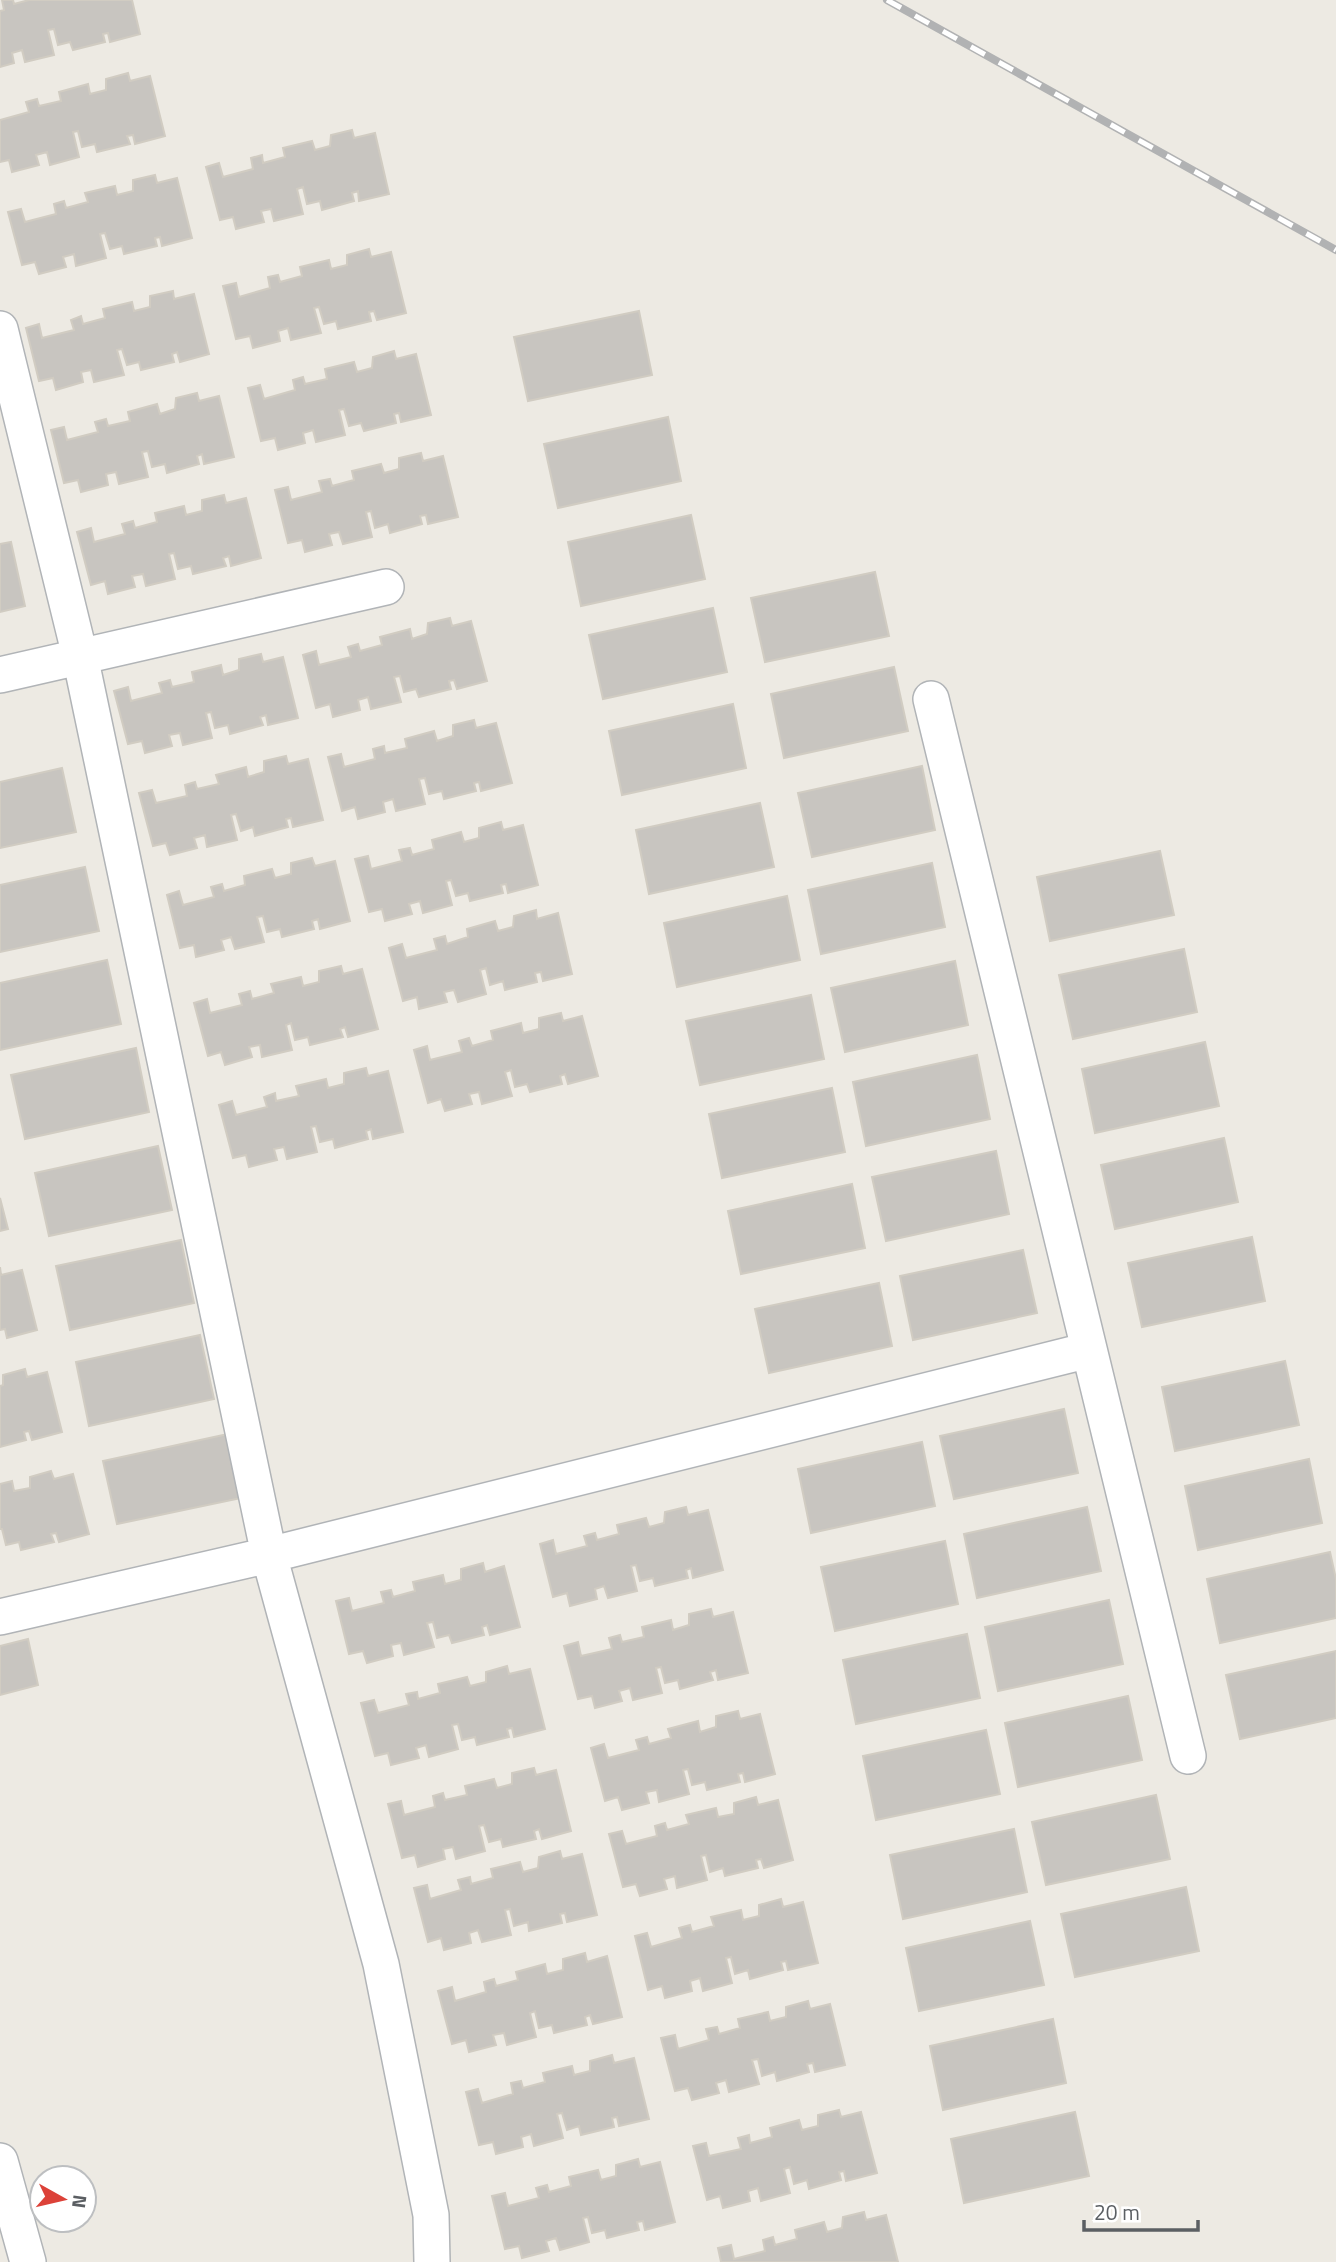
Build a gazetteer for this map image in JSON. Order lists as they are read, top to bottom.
{
  "scale_bar": "20 m",
  "north": "right"
}
